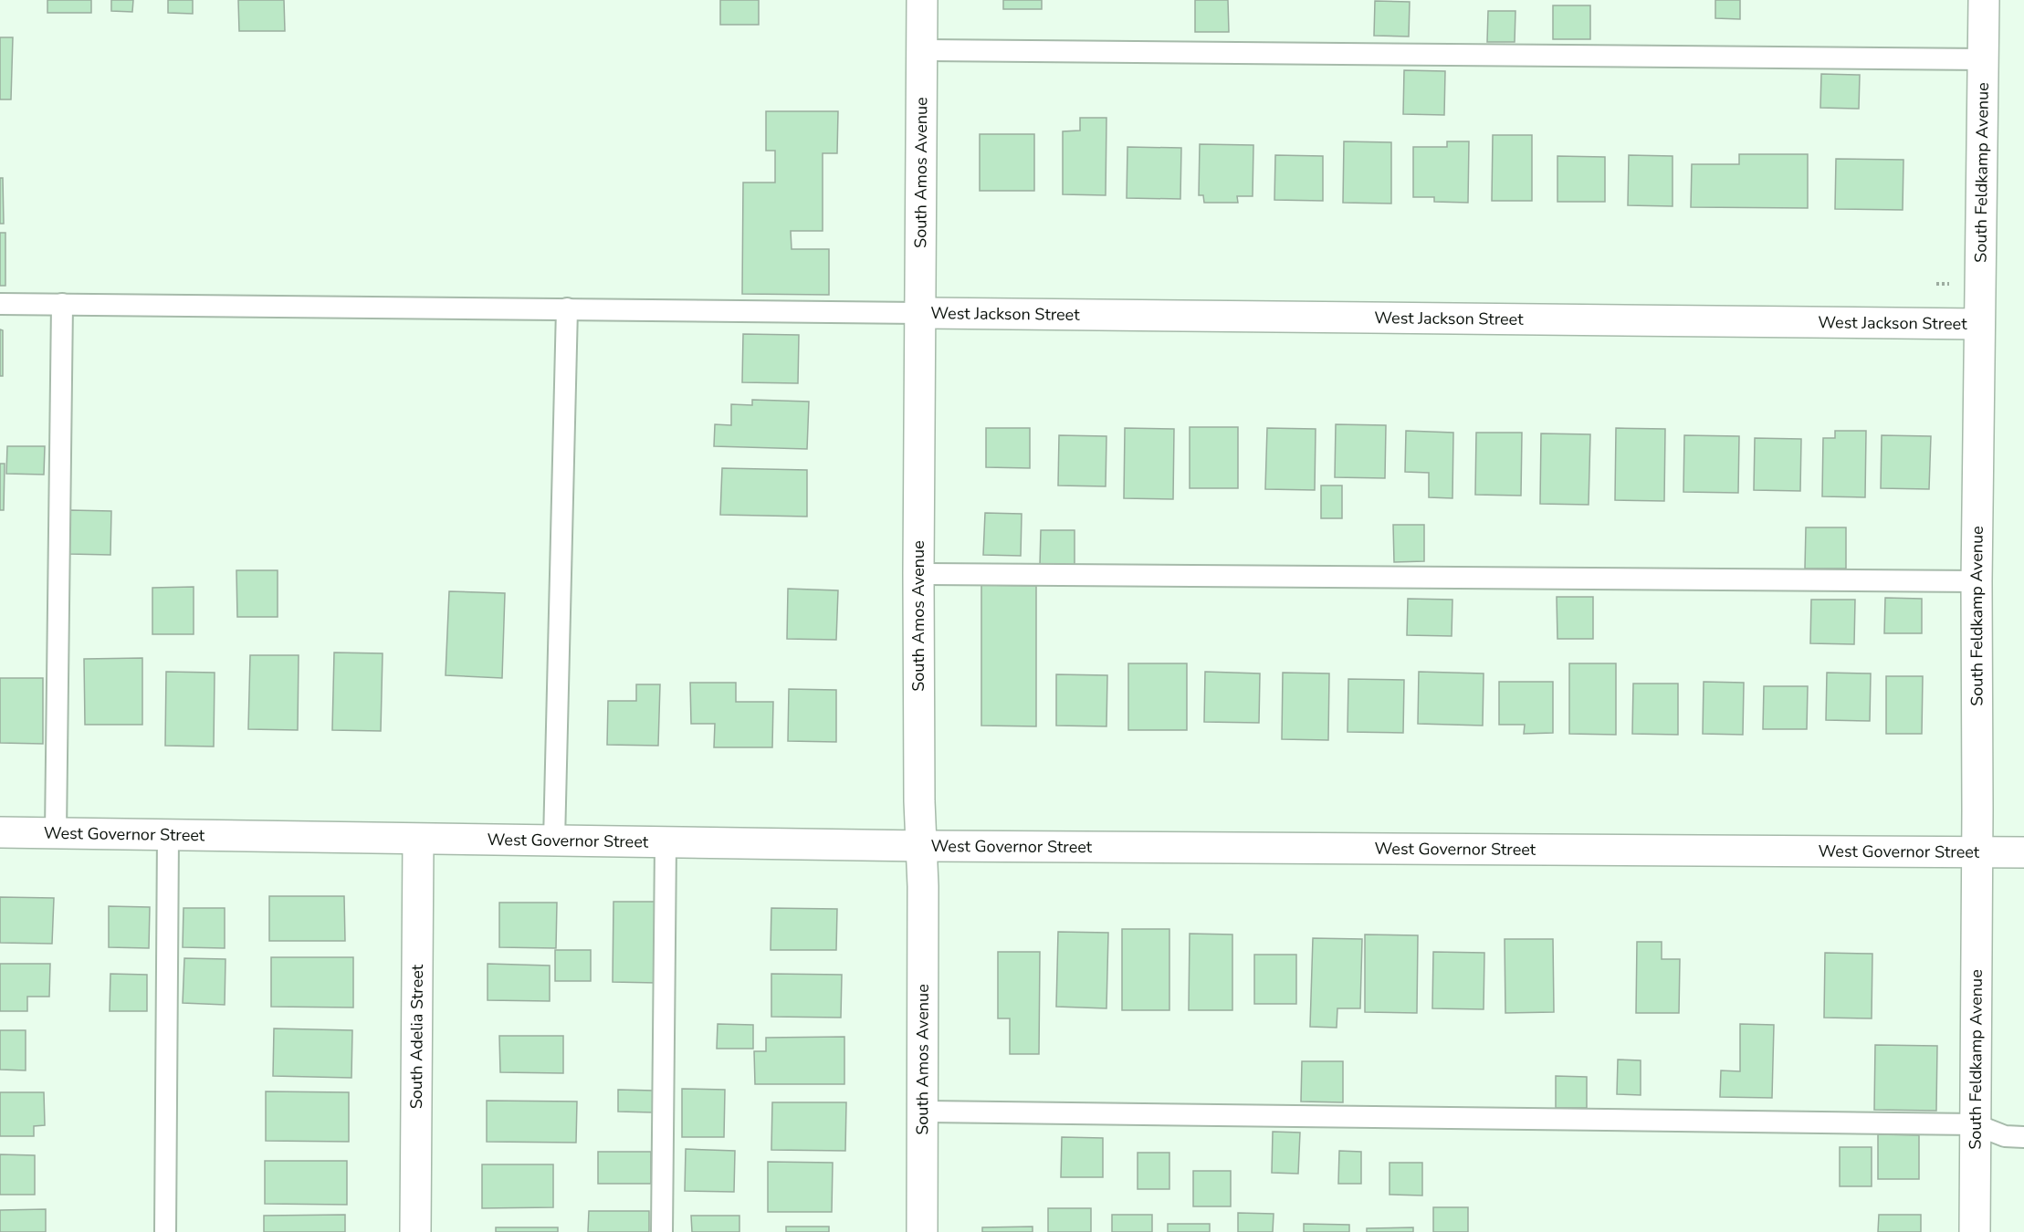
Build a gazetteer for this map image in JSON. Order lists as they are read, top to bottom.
{
  "streets": {
    "street": [
      "South Amos Avenue",
      "South Feldkamp Avenue",
      "West Jackson Street",
      "West Governor Street",
      "South Adelia Street"
    ]
  },
  "crossings": [
    ["South Amos Avenue", "West Jackson Street"],
    ["South Amos Avenue", "West Governor Street"],
    ["South Feldkamp Avenue", "West Jackson Street"],
    ["South Feldkamp Avenue", "West Governor Street"],
    ["West Governor Street", "South Adelia Street"]
  ]
}
